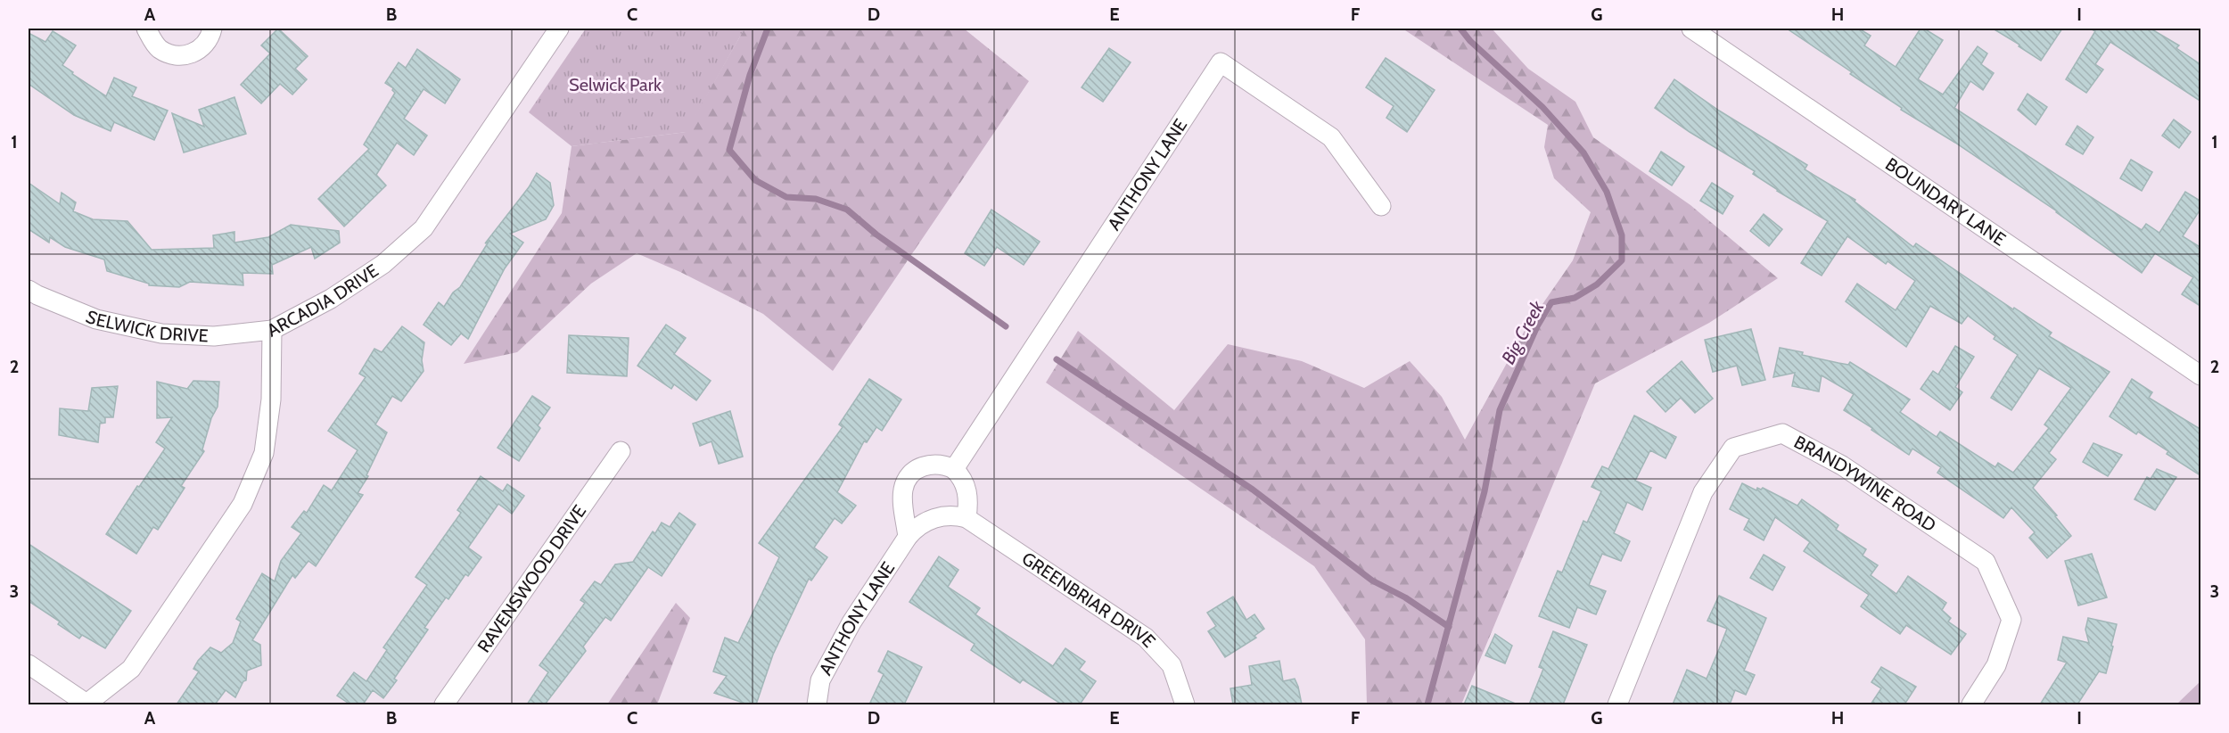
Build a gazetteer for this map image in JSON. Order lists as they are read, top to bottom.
{
  "streets": {
    "street": [
      "ANTHONY LANE",
      "BOUNDARY LANE",
      "ARCADIA DRIVE",
      "SELWICK DRIVE",
      "BRANDYWINE ROAD",
      "RAVENSWOOD DRIVE",
      "GREENBRIAR DRIVE"
    ]
  },
  "crossings": [
    ["ANTHONY LANE", "GREENBRIAR DRIVE"],
    ["ARCADIA DRIVE", "SELWICK DRIVE"]
  ],
  "water": ["Big Creek"],
  "parks": ["Selwick Park"],
  "grid": {
    "columns": [
      "A",
      "B",
      "C",
      "D",
      "E",
      "F",
      "G",
      "H",
      "I"
    ],
    "rows": ["1", "2", "3"]
  }
}
